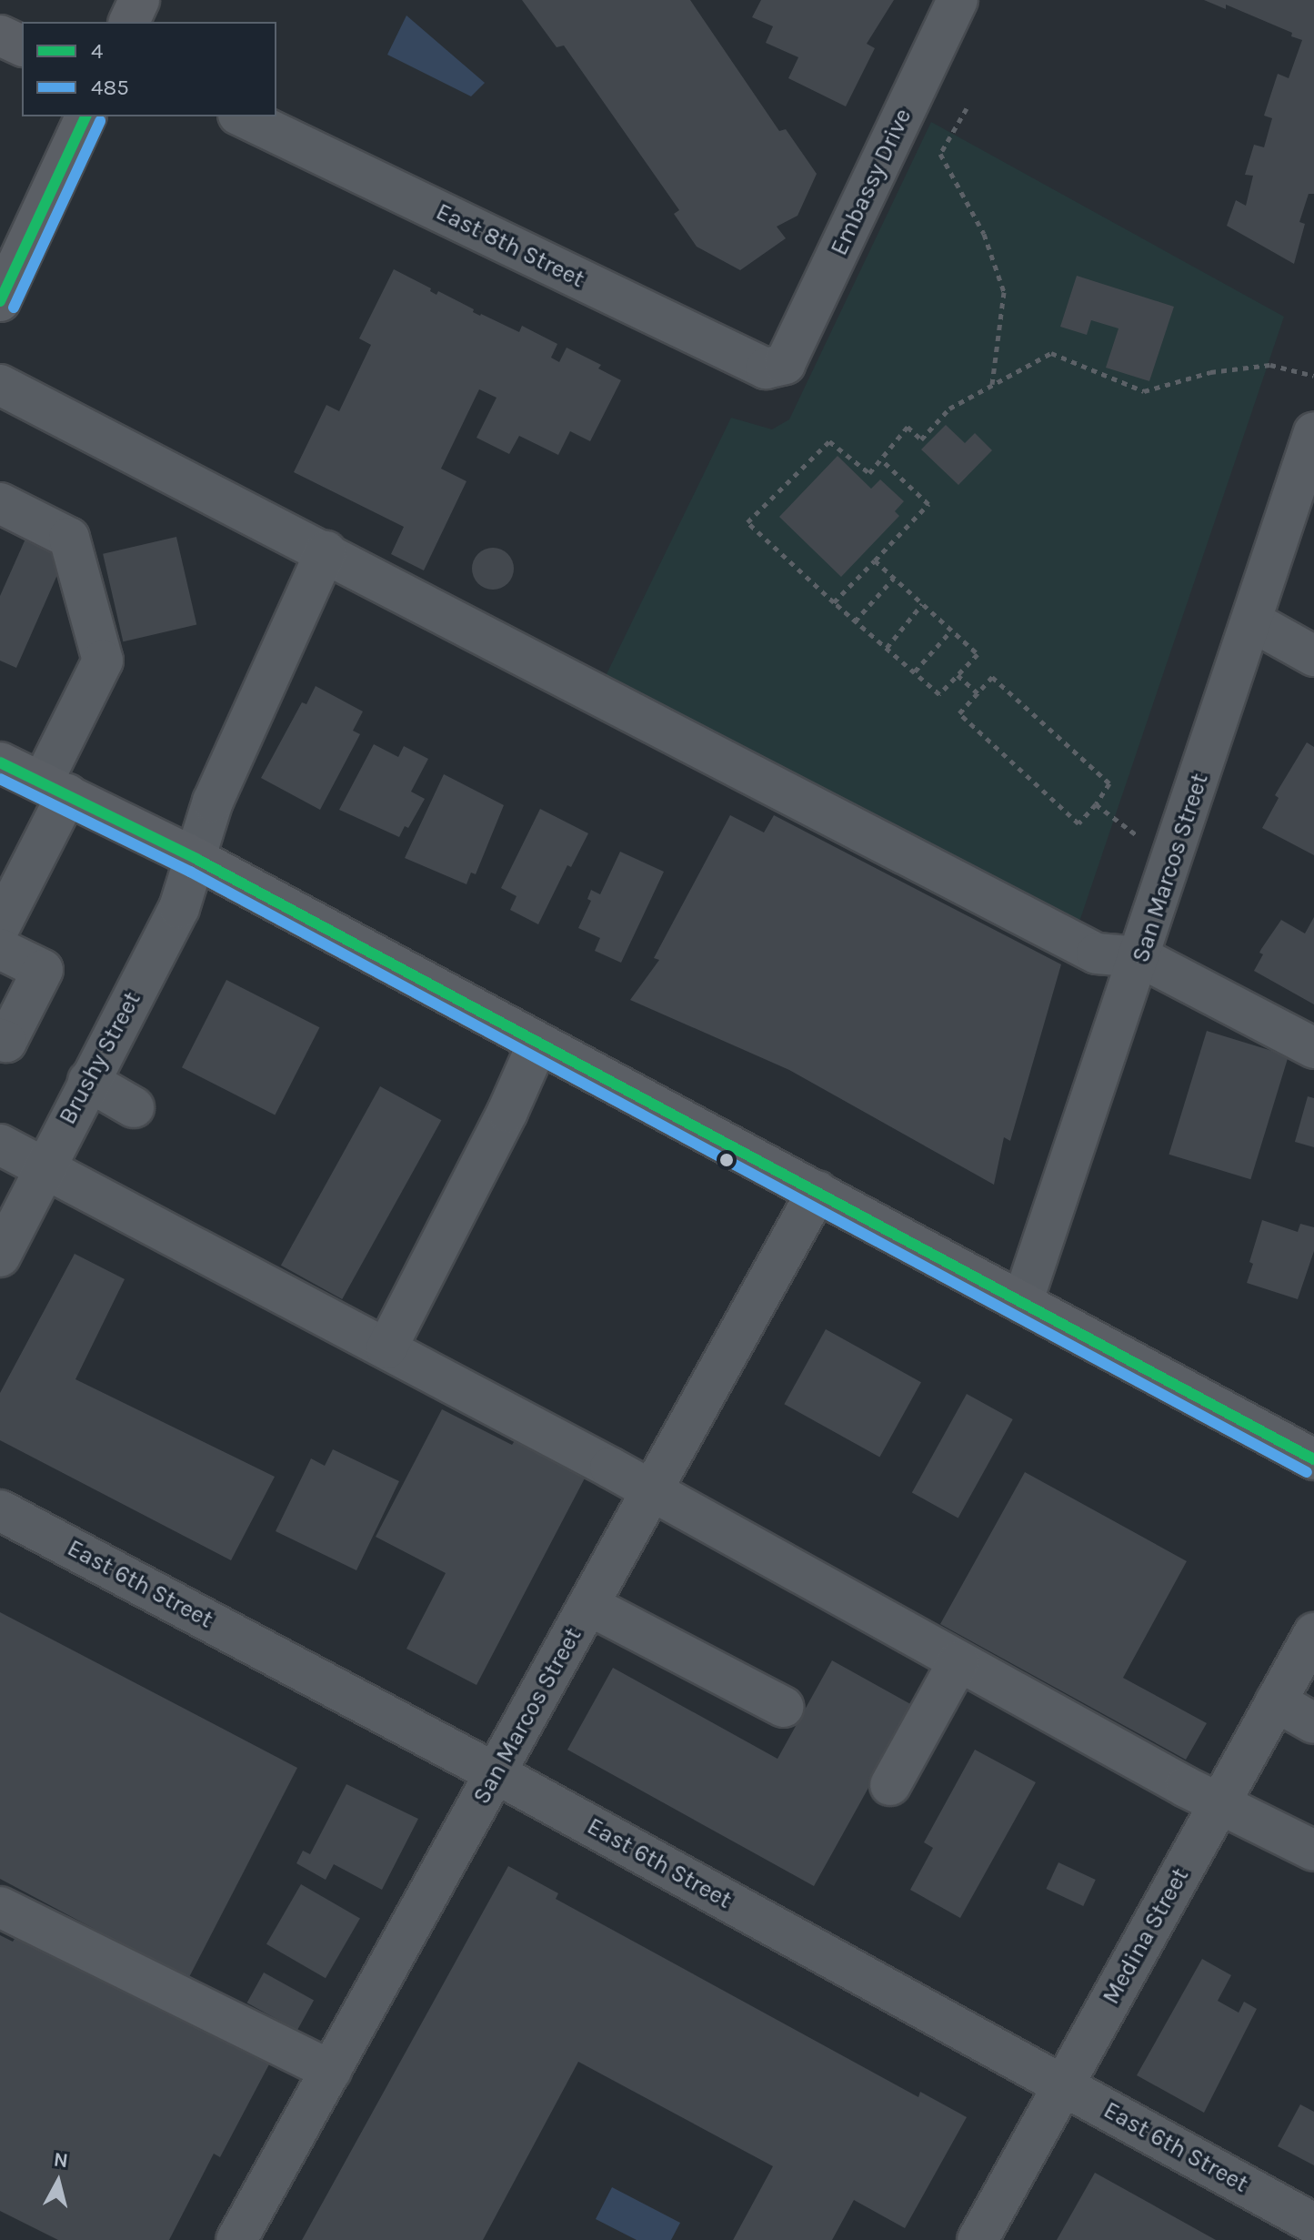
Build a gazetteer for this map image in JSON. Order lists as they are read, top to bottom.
{
  "streets": {
    "street": [
      "Embassy Drive",
      "East 8th Street",
      "San Marcos Street",
      "Brushy Street",
      "East 6th Street",
      "Medina Street"
    ]
  },
  "crossings": [
    ["Embassy Drive", "East 8th Street"],
    ["San Marcos Street", "East 6th Street"],
    ["East 6th Street", "Medina Street"]
  ],
  "lines": ["transit line 4", "transit line 485"],
  "legend": ["4", "485"],
  "north": "top"
}
